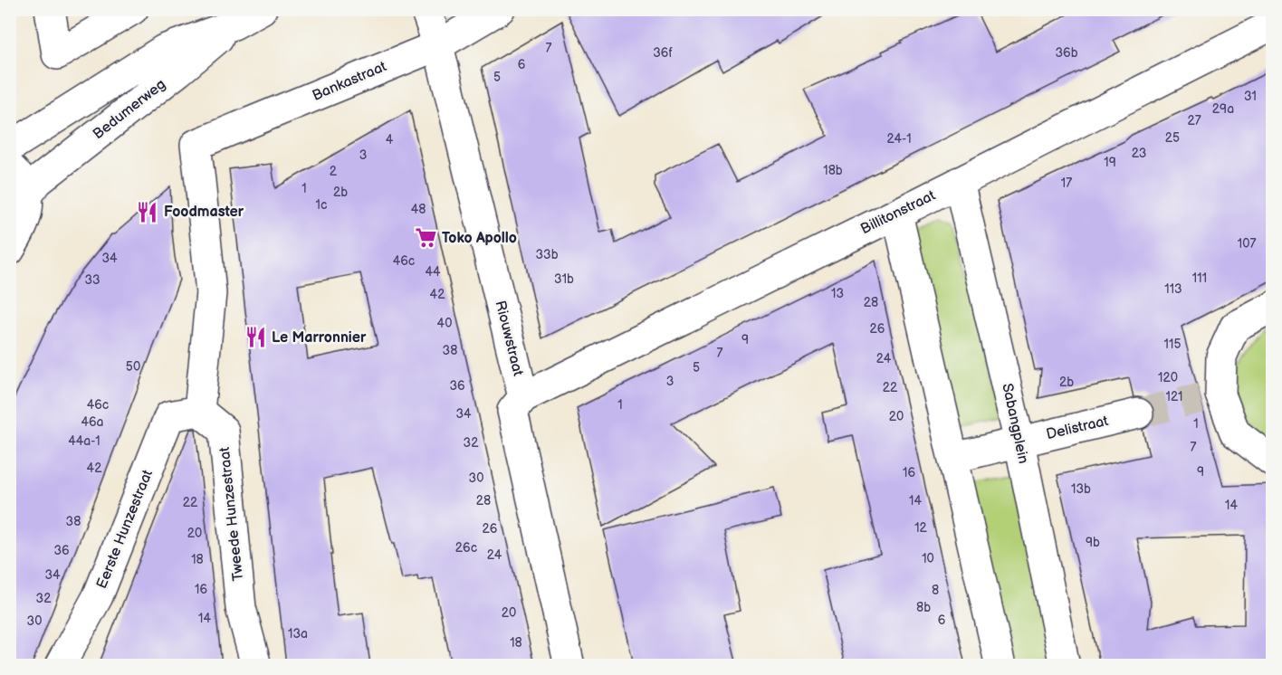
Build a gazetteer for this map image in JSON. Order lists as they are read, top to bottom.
{
  "streets": {
    "street": [
      "Bankastraat",
      "Bedumerweg",
      "Billitonstraat",
      "Riouwstraat",
      "Sabangplein",
      "Delistraat",
      "Tweede Hunzestraat",
      "Eerste Hunzestraat"
    ]
  },
  "crossings": [
    ["Bankastraat", "Riouwstraat"],
    ["Bankastraat", "Tweede Hunzestraat"],
    ["Bankastraat", "Eerste Hunzestraat"],
    ["Billitonstraat", "Riouwstraat"],
    ["Billitonstraat", "Sabangplein"],
    ["Sabangplein", "Delistraat"],
    ["Tweede Hunzestraat", "Eerste Hunzestraat"]
  ],
  "places": {
    "restaurant": ["Foodmaster", "Le Marronnier"],
    "supermarket": ["Toko Apollo"]
  },
  "house_numbers": [
    "7",
    "36f",
    "36b",
    "6",
    "5",
    "31",
    "29a",
    "27",
    "25",
    "24-1",
    "4",
    "23",
    "3",
    "19",
    "18b",
    "2",
    "17",
    "1",
    "2b",
    "1c",
    "48",
    "107",
    "33b",
    "34",
    "46c",
    "44",
    "111",
    "31b",
    "33",
    "113",
    "13",
    "42",
    "28",
    "40",
    "26",
    "9",
    "115",
    "38",
    "7",
    "24",
    "50",
    "5",
    "120",
    "3",
    "2b",
    "36",
    "22",
    "121",
    "46c",
    "1",
    "34",
    "20",
    "46a",
    "1",
    "44a-1",
    "32",
    "7",
    "42",
    "9",
    "16",
    "30",
    "13b",
    "28",
    "14",
    "22",
    "14",
    "38",
    "12",
    "26",
    "20",
    "9b",
    "26c",
    "36",
    "24",
    "10",
    "18",
    "34",
    "16",
    "8",
    "32",
    "8b",
    "20",
    "14",
    "6",
    "30",
    "13a",
    "18"
  ]
}
